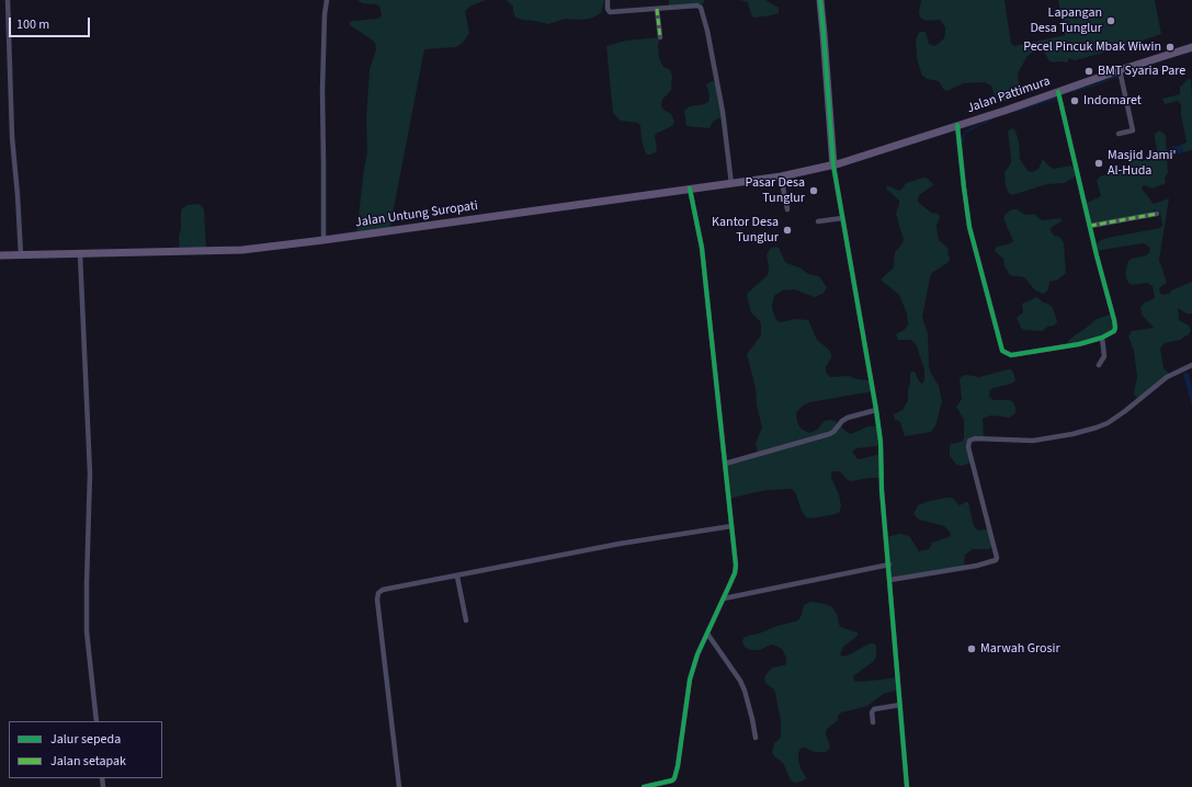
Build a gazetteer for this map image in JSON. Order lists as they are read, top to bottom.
{
  "streets": {
    "main road": ["Jalan Pattimura", "Jalan Untung Suropati"]
  },
  "crossings": [
    ["Jalan Pattimura", "Jalan Untung Suropati"]
  ],
  "places": [
    "Lapangan Desa Tunglur",
    "Pecel Pincuk Mbak Wiwin",
    "BMT Syaria Pare",
    "Indomaret",
    "Masjid Jami' Al-Huda",
    "Pasar Desa Tunglur",
    "Kantor Desa Tunglur",
    "Marwah Grosir"
  ],
  "legend": ["Jalur sepeda", "Jalan setapak"],
  "scale_bar": "100 m"
}
